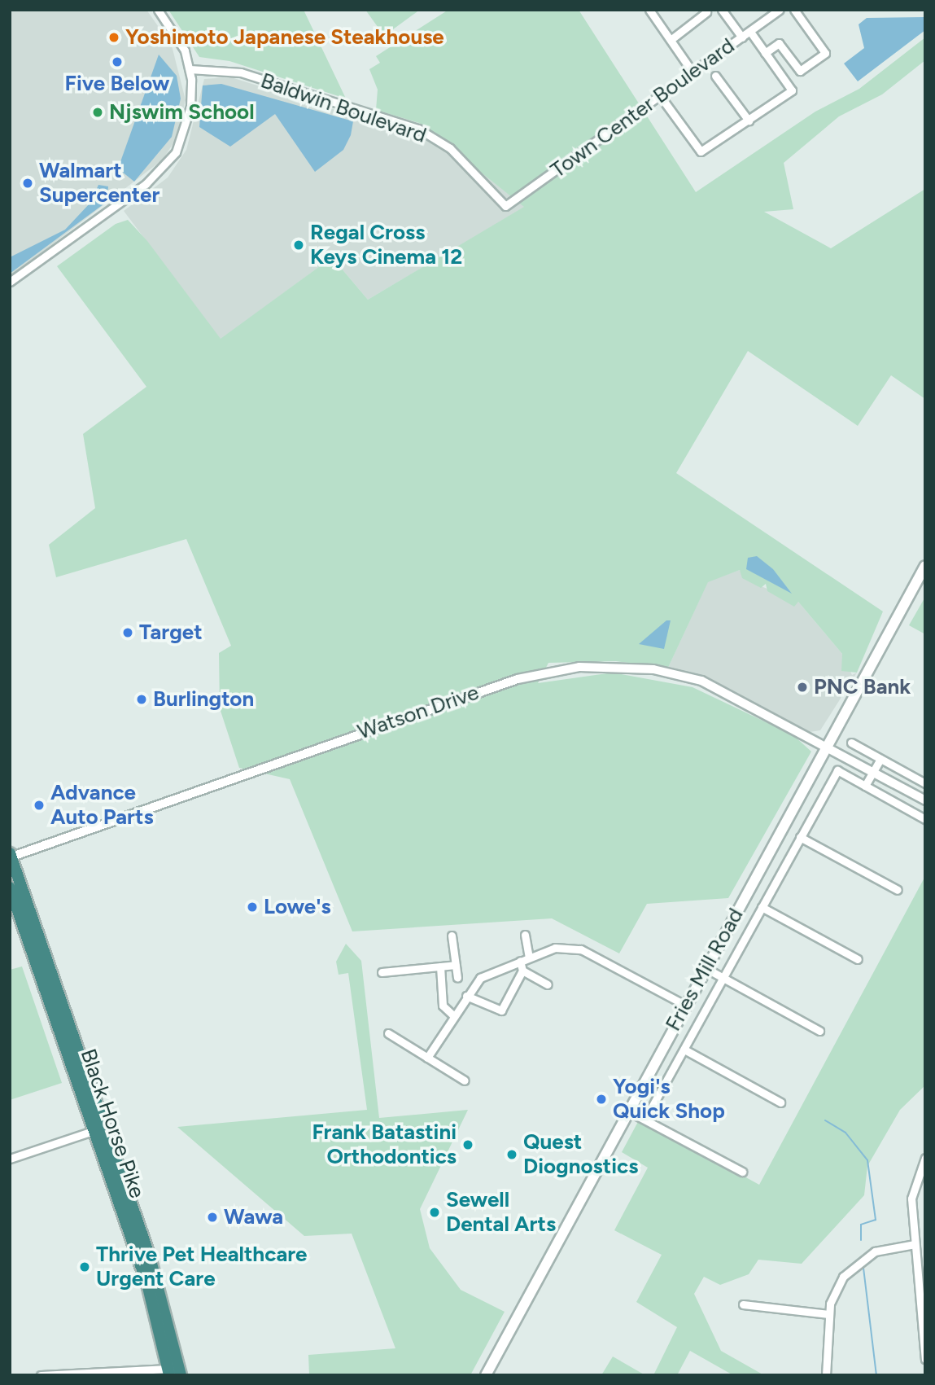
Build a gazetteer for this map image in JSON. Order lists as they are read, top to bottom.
{
  "streets": {
    "highway": ["Black Horse Pike"],
    "main road": ["Fries Mill Road"],
    "street": ["Baldwin Boulevard", "Town Center Boulevard", "Watson Drive"]
  },
  "crossings": [
    ["Baldwin Boulevard", "Town Center Boulevard"],
    ["Watson Drive", "Fries Mill Road"],
    ["Watson Drive", "Black Horse Pike"]
  ],
  "places": [
    "Yoshimoto Japanese Steakhouse",
    "Five Below",
    "Njswim School",
    "Walmart Supercenter",
    "Regal Cross Keys Cinema 12",
    "Target",
    "PNC Bank",
    "Burlington",
    "Advance Auto Parts",
    "Lowe's",
    "Yogi's Quick Shop",
    "Frank Batastini Orthodontics",
    "Quest Diognostics",
    "Sewell Dental Arts",
    "Wawa",
    "Thrive Pet Healthcare Urgent Care"
  ]
}
